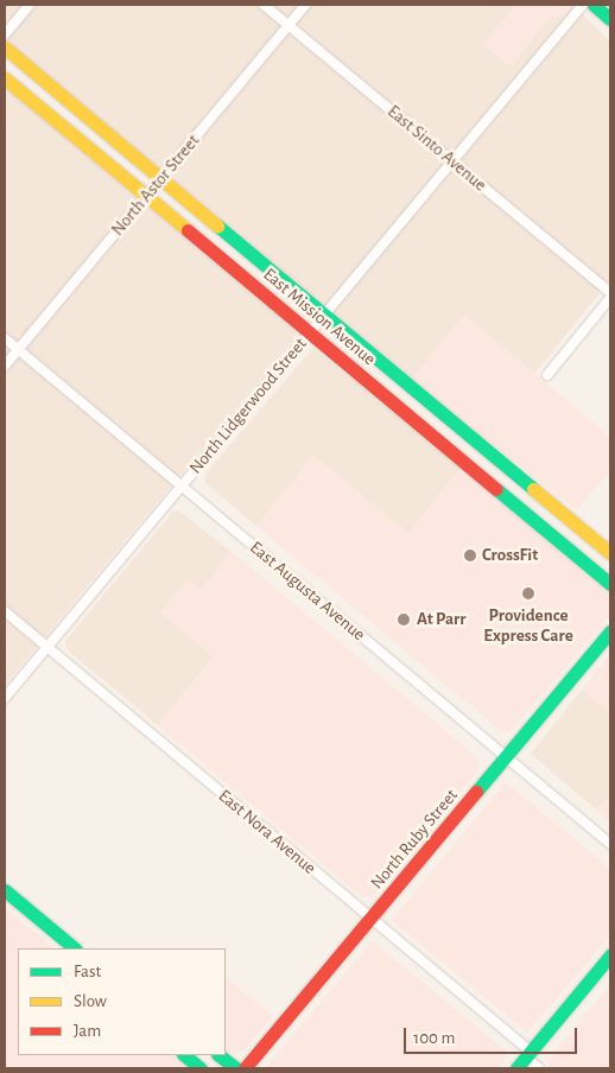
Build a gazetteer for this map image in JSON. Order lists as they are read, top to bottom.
{
  "streets": {
    "main road": ["East Mission Avenue", "North Ruby Street"],
    "street": [
      "East Sinto Avenue",
      "North Astor Street",
      "North Lidgerwood Street",
      "East Augusta Avenue",
      "East Nora Avenue"
    ]
  },
  "crossings": [
    ["East Sinto Avenue", "North Astor Street"],
    ["East Sinto Avenue", "North Lidgerwood Street"],
    ["North Astor Street", "East Mission Avenue"],
    ["North Astor Street", "East Augusta Avenue"],
    ["East Mission Avenue", "North Lidgerwood Street"],
    ["North Lidgerwood Street", "East Augusta Avenue"],
    ["North Lidgerwood Street", "East Nora Avenue"],
    ["East Augusta Avenue", "North Ruby Street"],
    ["East Nora Avenue", "North Ruby Street"]
  ],
  "places": ["CrossFit", "Providence Express Care", "At Parr"],
  "legend": ["Fast", "Slow", "Jam"],
  "scale_bar": "100 m"
}
